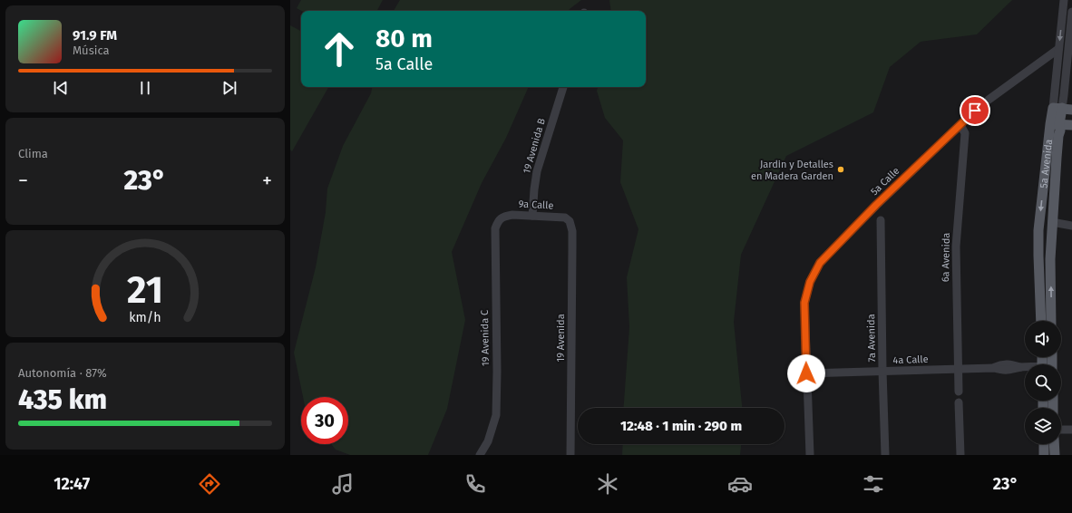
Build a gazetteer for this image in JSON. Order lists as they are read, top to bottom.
{
  "streets": {
    "main road": ["5a Avenida"],
    "street": [
      "19 Avenida B",
      "5a Calle",
      "9a Calle",
      "6a Avenida",
      "19 Avenida C",
      "19 Avenida",
      "7a Avenida",
      "4a Calle"
    ]
  },
  "crossings": [
    ["19 Avenida B", "9a Calle"],
    ["5a Avenida", "5a Calle"],
    ["5a Calle", "6a Avenida"],
    ["5a Calle", "4a Calle"],
    ["9a Calle", "19 Avenida C"],
    ["9a Calle", "19 Avenida"],
    ["6a Avenida", "4a Calle"],
    ["7a Avenida", "4a Calle"]
  ],
  "places": ["Jardin y Detalles en Madera Garden"],
  "page": {
    "turn": ["80 m", "5a Calle"],
    "song": ["91.9 FM", "Música"],
    "tile": [
      "Clima",
      ["Autonomía · 87%", "435 km"]
    ],
    "heat": ["−", "23°", "+"],
    "limit": "30",
    "trip": "12:48 · 1 min · 290 m",
    "tabs": ["12:47", "23°"],
    "gauge": ["21", "km/h"]
  }
}
